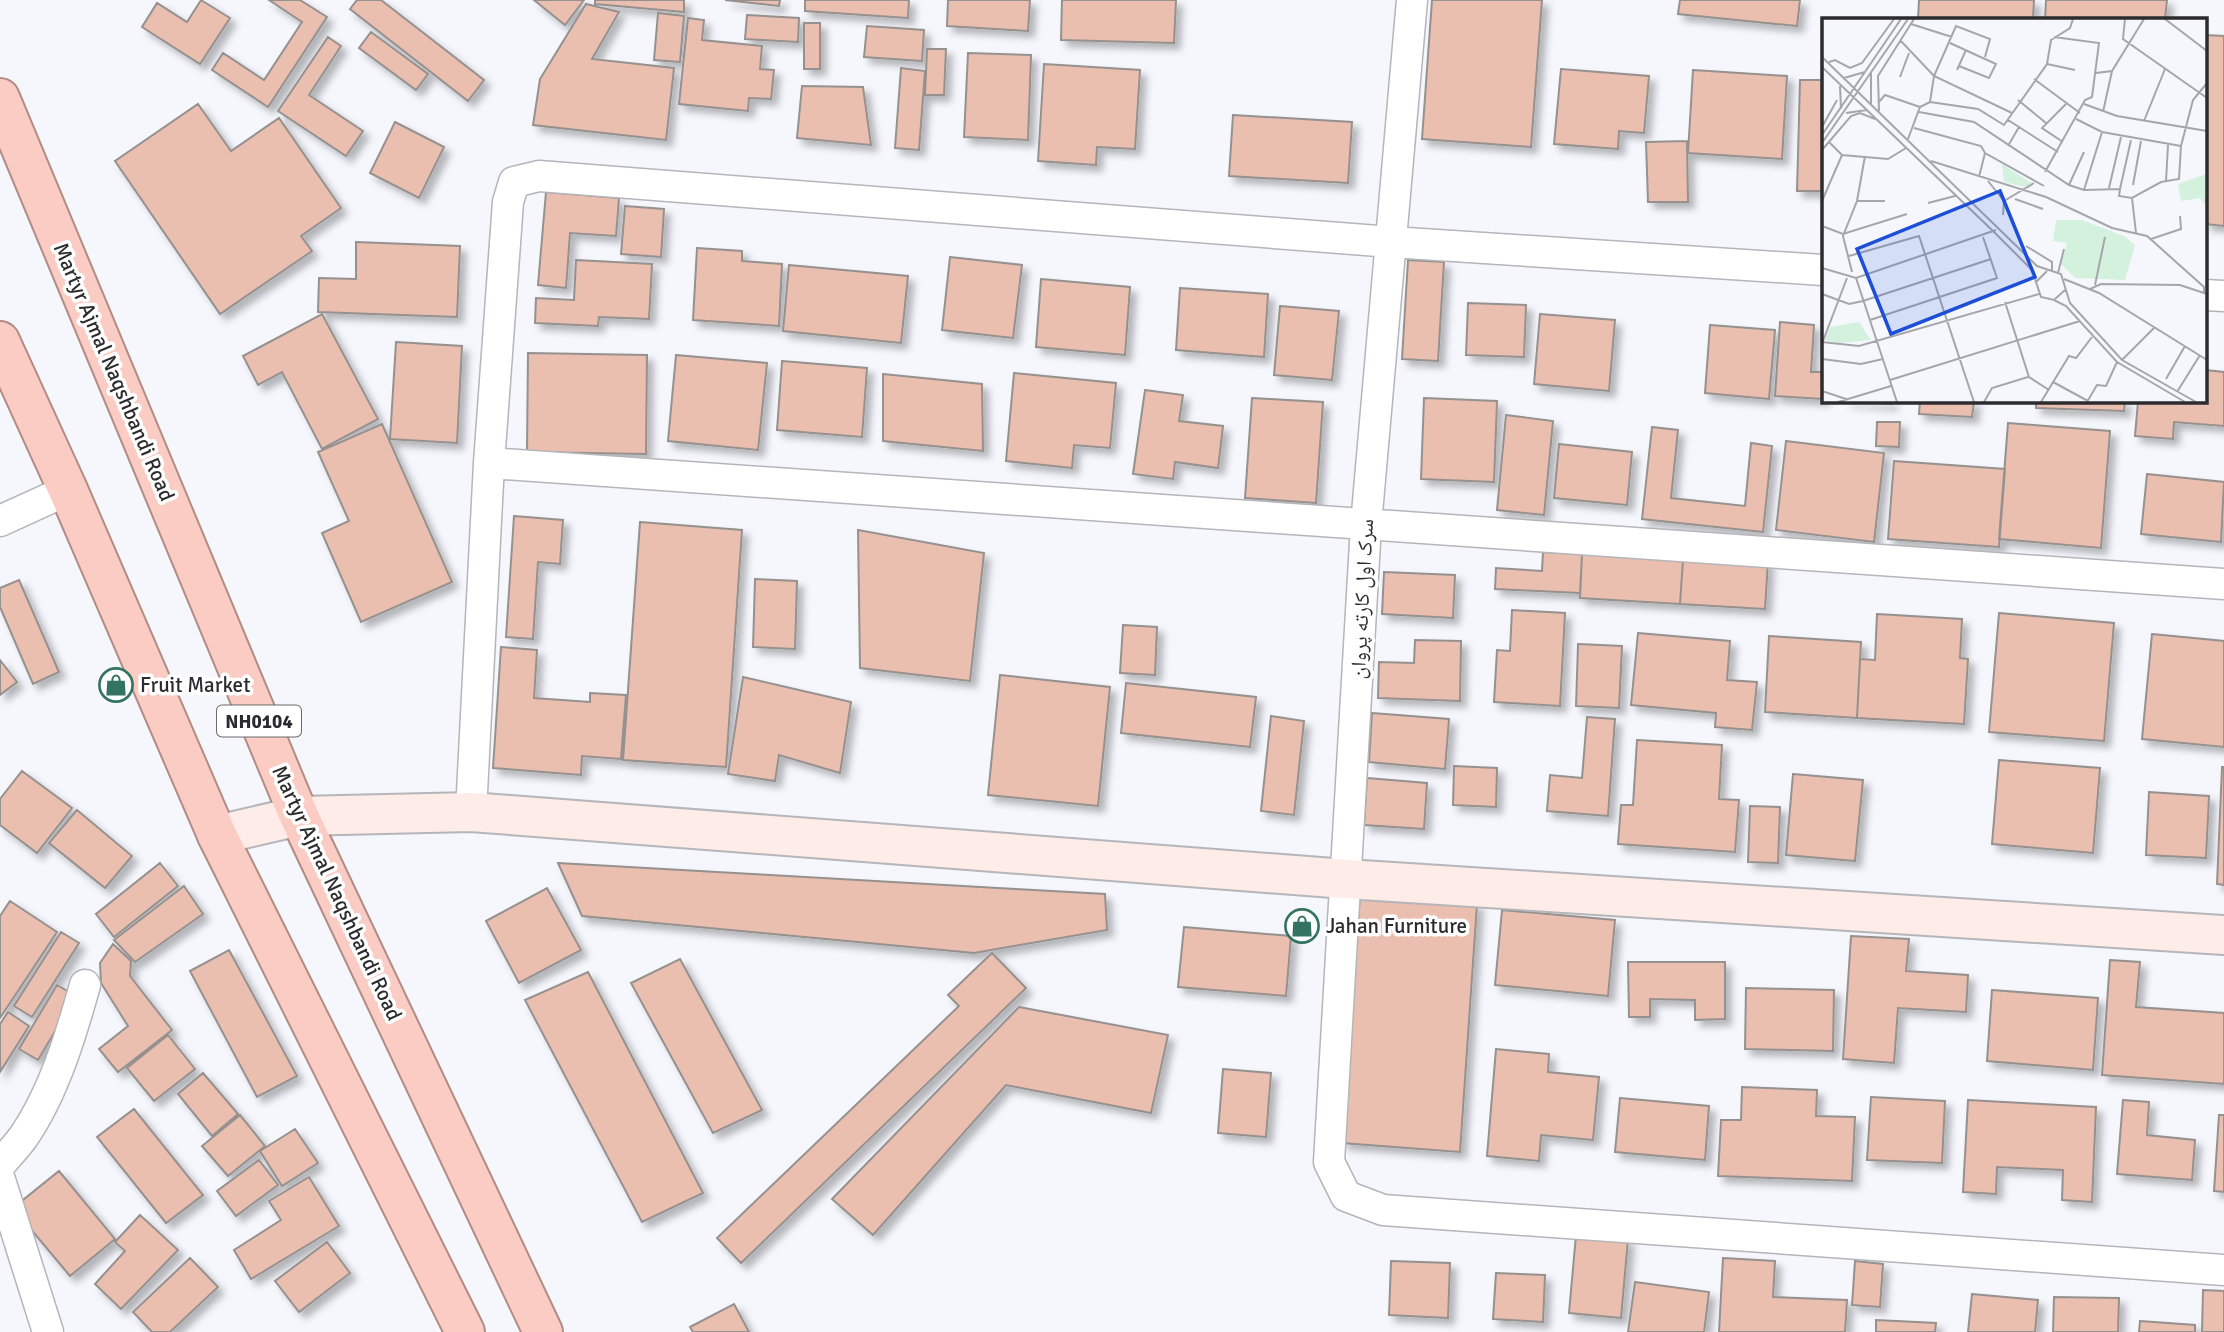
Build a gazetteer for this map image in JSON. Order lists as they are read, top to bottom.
{
  "streets": {
    "highway": ["Martyr Ajmal Naqshbandi Road", "NH0104"],
    "street": ["سرک اول کارته پروان"]
  },
  "places": {
    "shop": ["Fruit Market", "Jahan Furniture"]
  }
}
